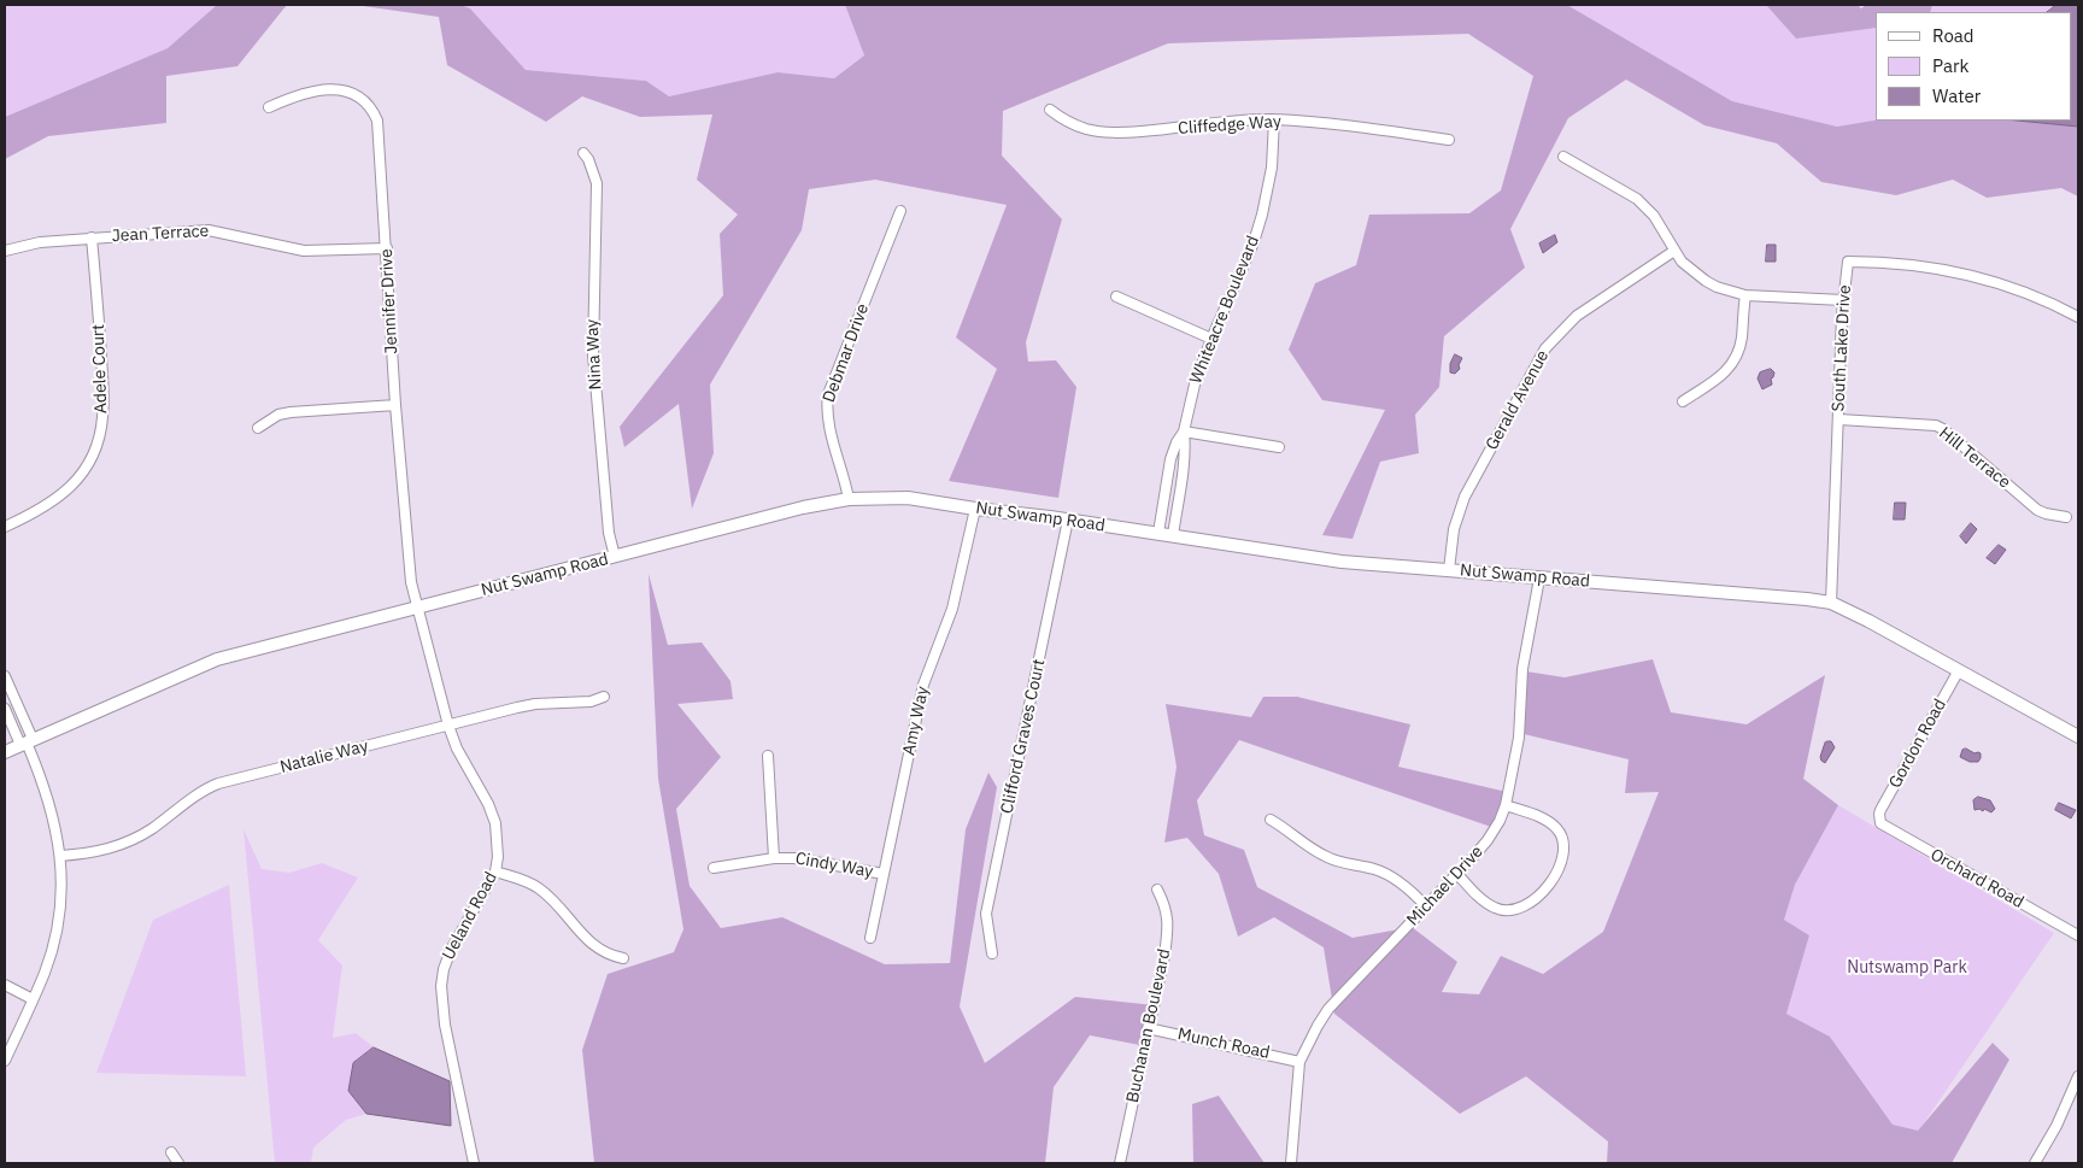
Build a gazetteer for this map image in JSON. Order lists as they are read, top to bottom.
{
  "streets": {
    "main road": ["Nut Swamp Road"],
    "street": [
      "Cliffedge Way",
      "Jean Terrace",
      "Jennifer Drive",
      "Whiteacre Boulevard",
      "South Lake Drive",
      "Debmar Drive",
      "Nina Way",
      "Adele Court",
      "Gerald Avenue",
      "Hill Terrace",
      "Amy Way",
      "Clifford Graves Court",
      "Gordon Road",
      "Natalie Way",
      "Cindy Way",
      "Orchard Road",
      "Michael Drive",
      "Ueland Road",
      "Buchanan Boulevard",
      "Munch Road"
    ]
  },
  "crossings": [
    ["Cliffedge Way", "Whiteacre Boulevard"],
    ["Jean Terrace", "Jennifer Drive"],
    ["Jean Terrace", "Adele Court"],
    ["Jennifer Drive", "Nut Swamp Road"],
    ["Jennifer Drive", "Ueland Road"],
    ["Whiteacre Boulevard", "Nut Swamp Road"],
    ["South Lake Drive", "Hill Terrace"],
    ["South Lake Drive", "Nut Swamp Road"],
    ["Debmar Drive", "Nut Swamp Road"],
    ["Nina Way", "Nut Swamp Road"],
    ["Gerald Avenue", "Nut Swamp Road"],
    ["Nut Swamp Road", "Amy Way"],
    ["Nut Swamp Road", "Clifford Graves Court"],
    ["Nut Swamp Road", "Gordon Road"],
    ["Nut Swamp Road", "Michael Drive"],
    ["Nut Swamp Road", "Ueland Road"],
    ["Amy Way", "Cindy Way"],
    ["Gordon Road", "Orchard Road"],
    ["Natalie Way", "Ueland Road"],
    ["Michael Drive", "Munch Road"],
    ["Buchanan Boulevard", "Munch Road"]
  ],
  "parks": ["Nutswamp Park"],
  "legend": ["Road", "Park", "Water"]
}
